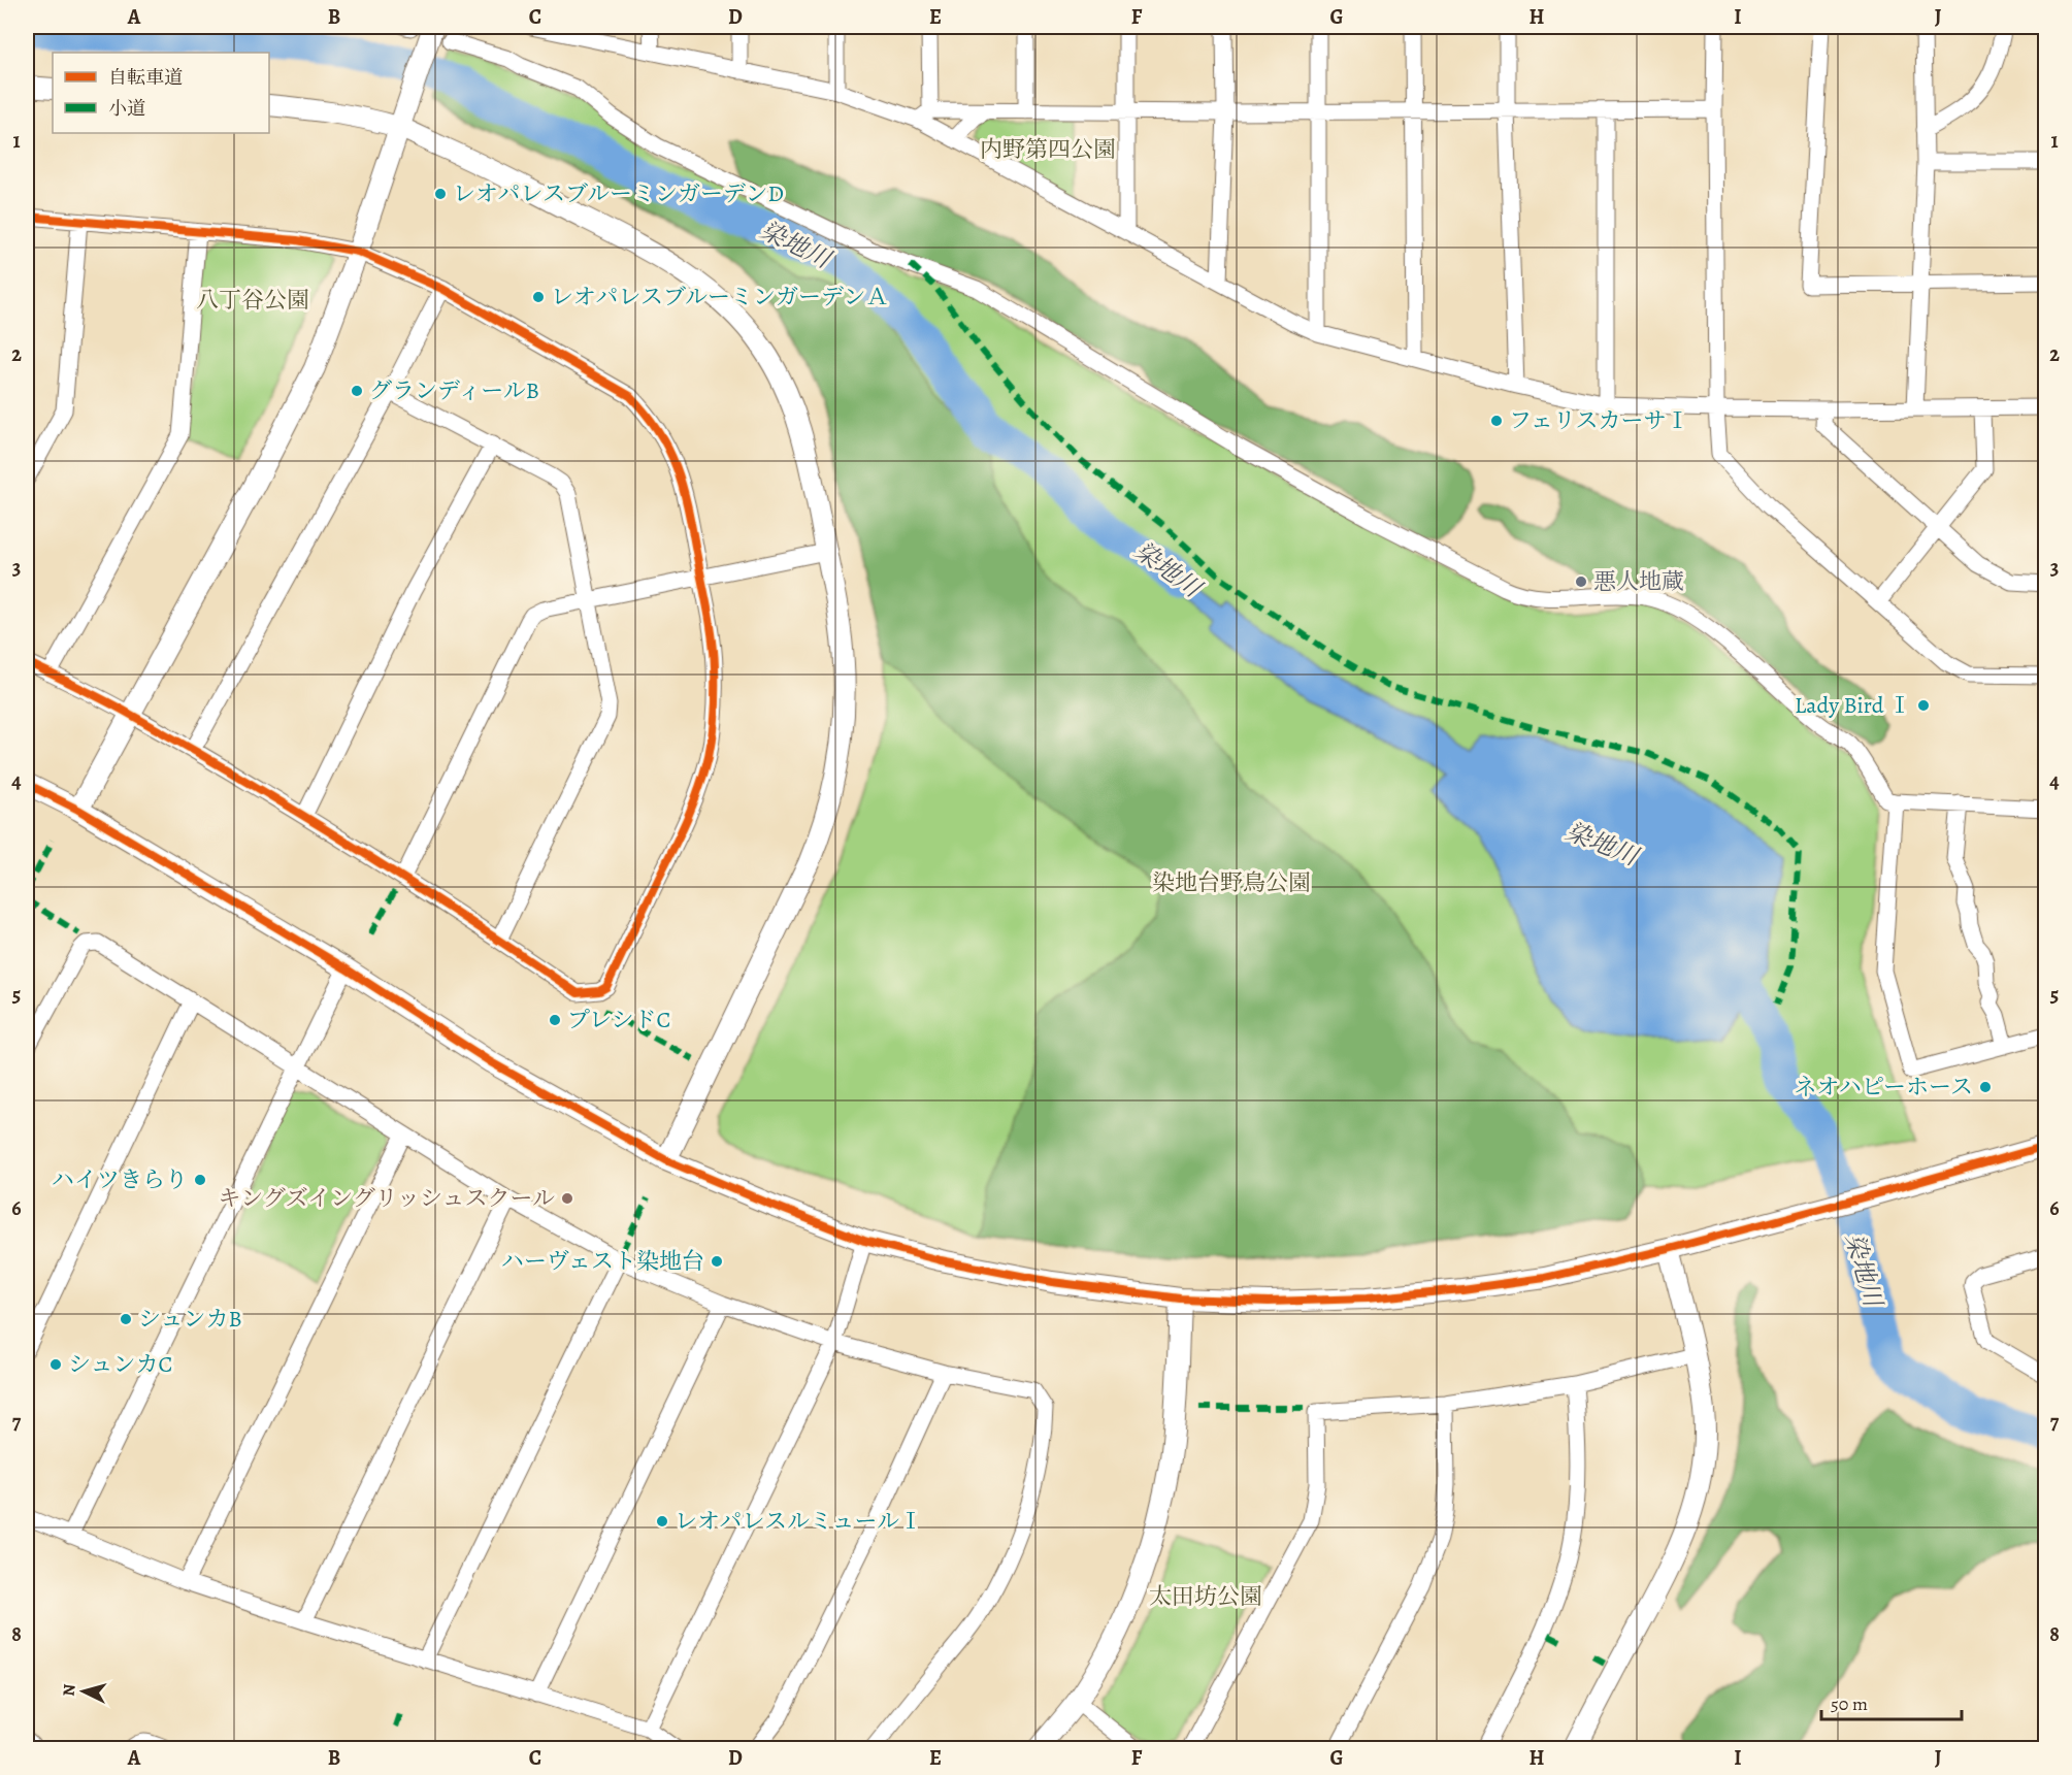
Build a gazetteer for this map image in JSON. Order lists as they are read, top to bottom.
{
  "water": ["染地川"],
  "parks": [
    "内野第四公園",
    "八丁谷公園",
    "染地台野鳥公園",
    "太田坊公園"
  ],
  "places": [
    "レオパレスブルーミンガーデンD",
    "レオパレスブルーミンガーデンＡ",
    "グランディールB",
    "フェリスカーサⅠ",
    "悪人地蔵",
    "Lady Bird Ⅰ",
    "プレシドC",
    "ネオハピーホース",
    "ハイツきらり",
    "キングズイングリッシュスクール",
    "ハーヴェスト染地台",
    "シュンカB",
    "シュンカC",
    "レオパレスルミュールⅠ"
  ],
  "legend": ["自転車道", "小道"],
  "scale_bar": "50 m",
  "north": "left",
  "grid": {
    "columns": [
      "A",
      "B",
      "C",
      "D",
      "E",
      "F",
      "G",
      "H",
      "I",
      "J"
    ],
    "rows": [
      "1",
      "2",
      "3",
      "4",
      "5",
      "6",
      "7",
      "8"
    ]
  }
}
